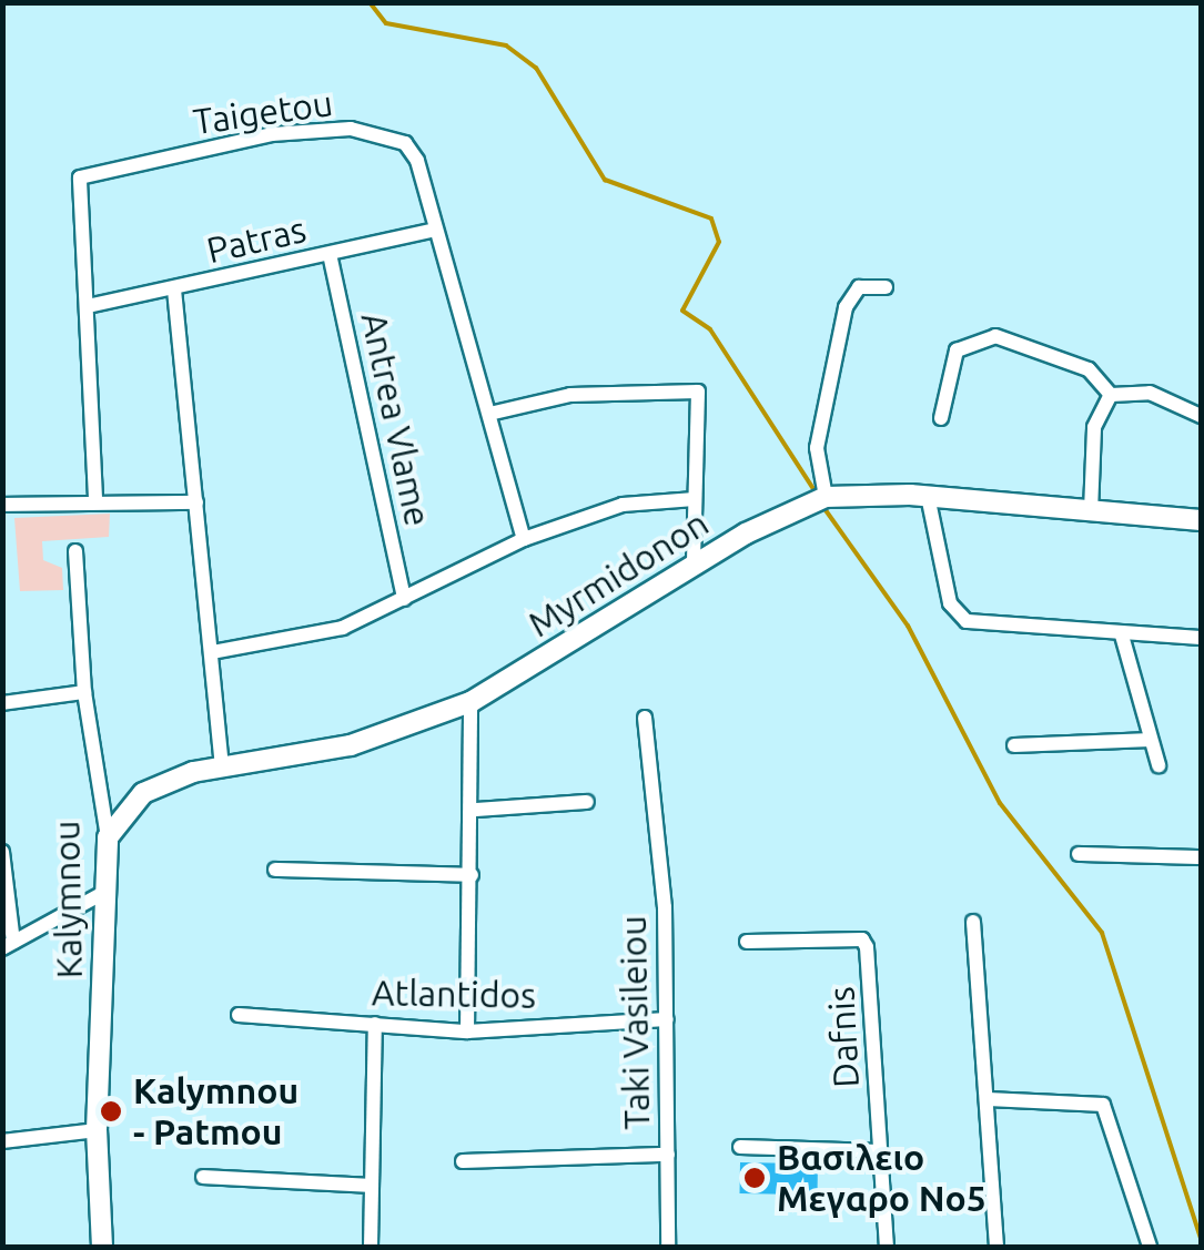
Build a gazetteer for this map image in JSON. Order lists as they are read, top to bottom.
{
  "streets": {
    "street": [
      "Taigetou",
      "Patras",
      "Antrea Vlame",
      "Myrmidonon",
      "Kalymnou",
      "Atlantidos",
      "Taki Vasileiou",
      "Dafnis"
    ]
  },
  "crossings": [
    ["Taigetou", "Patras"],
    ["Patras", "Antrea Vlame"],
    ["Myrmidonon", "Kalymnou"],
    ["Atlantidos", "Taki Vasileiou"]
  ],
  "places": ["Kalymnou - Patmou", "Βασιλειο Μεγαρο Νο5"]
}
